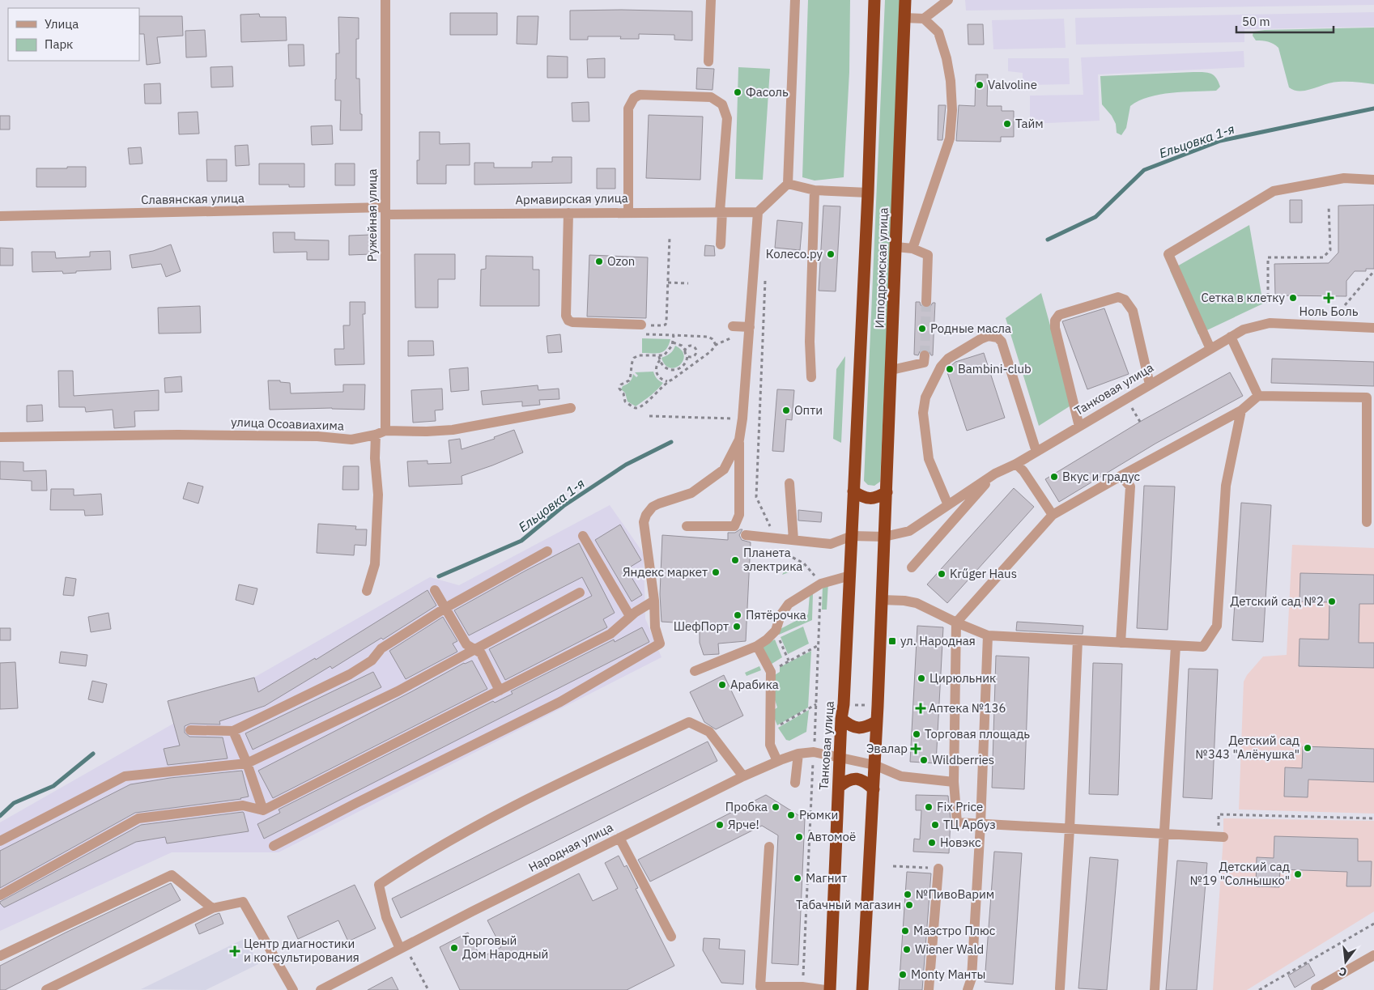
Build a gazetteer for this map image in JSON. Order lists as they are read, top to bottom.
{
  "streets": {
    "highway": ["Ипподромская улица", "Танковая улица"],
    "street": [
      "Славянская улица",
      "Армавирская улица",
      "Ружейная улица",
      "улица Осоавиахима",
      "Народная улица"
    ]
  },
  "crossings": [
    ["Славянская улица", "Армавирская улица"],
    ["Славянская улица", "Ружейная улица"],
    ["Армавирская улица", "Ружейная улица"],
    ["Ружейная улица", "улица Осоавиахима"],
    ["Ипподромская улица", "Танковая улица"],
    ["Танковая улица", "Народная улица"]
  ],
  "water": ["Ельцовка 1-я"],
  "places": {
    "other": [
      "Valvoline",
      "Фасоль",
      "Тайм",
      "Колесо.ру",
      "Ozon",
      "Сетка в клетку",
      "Родные масла",
      "Bambini-club",
      "Опти",
      "Вкус и градус",
      "Планета электрика",
      "Яндекс маркет",
      "Krűger Haus",
      "Детский сад №2",
      "Пятёрочка",
      "ШефПорт",
      "Цирюльник",
      "Арабика",
      "Торговая площадь",
      "Детский сад №343 \"Алёнушка\"",
      "Wildberries",
      "Пробка",
      "Fix Price",
      "Рюмки",
      "Ярче!",
      "ТЦ Арбуз",
      "Автомоё",
      "Новэкс",
      "Детский сад №19 \"Солнышко\"",
      "Магнит",
      "№ПивоВарим",
      "Табачный магазин",
      "Маэстро Плюс",
      "Торговый Дом Народный",
      "Wiener Wald",
      "Monty Манты"
    ],
    "health": [
      "Ноль Боль",
      "Аптека №136",
      "Эвалар",
      "Центр диагностики и консультирования"
    ],
    "transit": ["ул. Народная"]
  },
  "legend": ["Улица", "Парк"],
  "scale_bar": "50 m",
  "north": "bottom"
}
